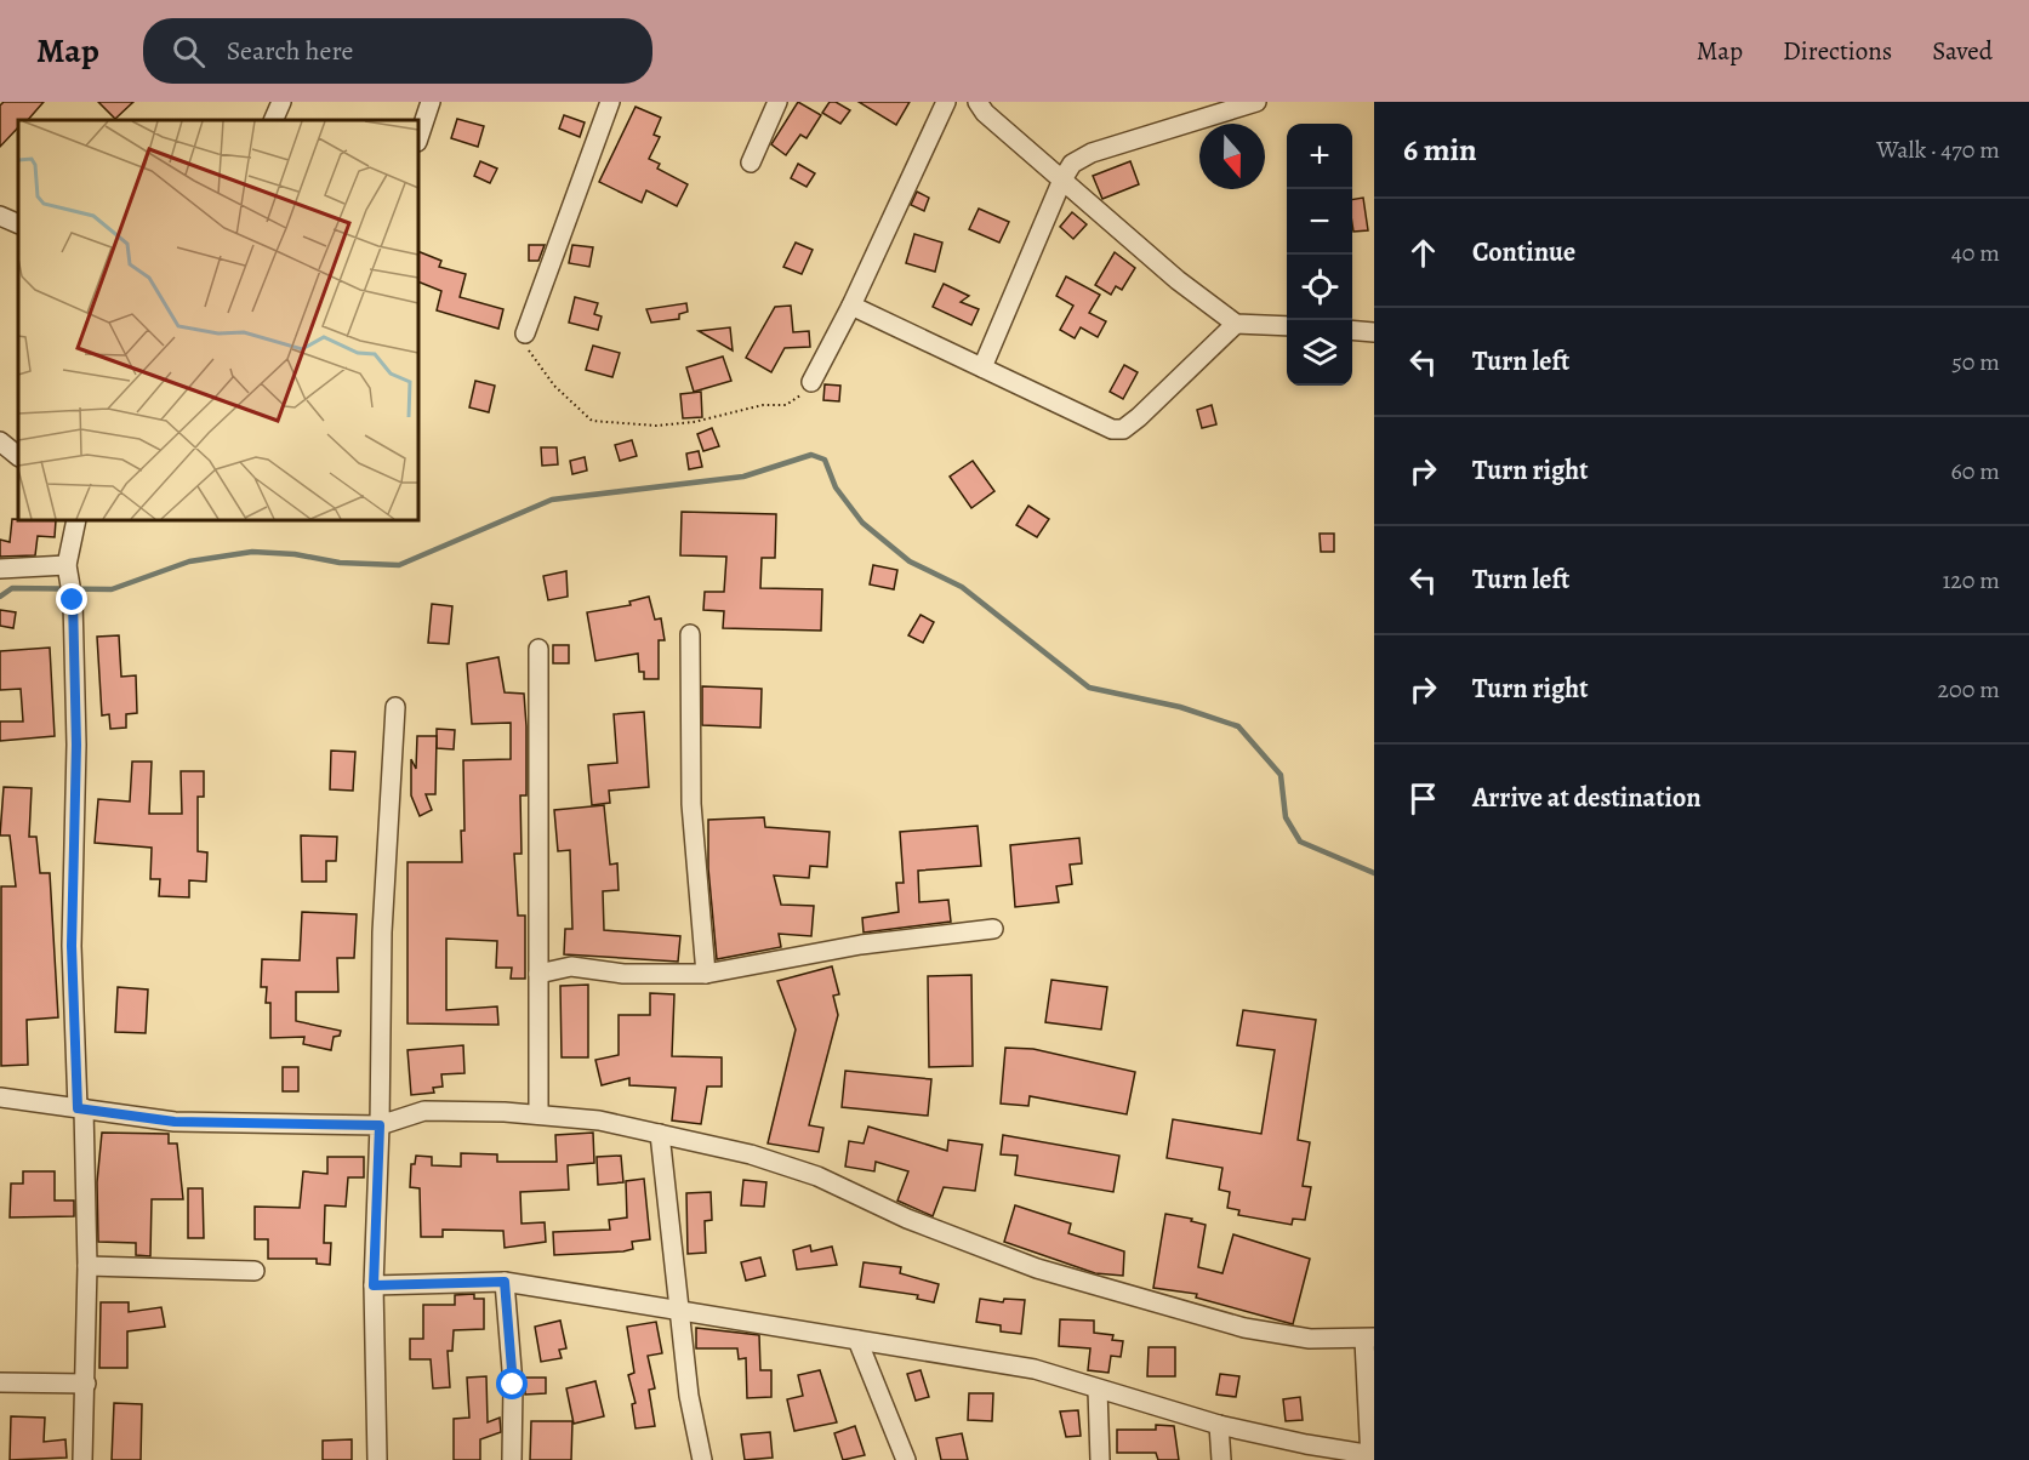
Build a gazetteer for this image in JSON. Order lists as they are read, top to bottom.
{
  "north": "bottom",
  "page": {
    "header": "Map",
    "search": "Search here",
    "nav": ["Map", "Directions", "Saved"],
    "heading": ["6 min", "Walk · 470 m"],
    "map_buttons": ["+", "−"],
    "list": [
      ["Continue", "40 m"],
      ["Turn left", "50 m"],
      ["Turn right", "60 m"],
      ["Turn left", "120 m"],
      ["Turn right", "200 m"],
      "Arrive at destination"
    ]
  }
}
